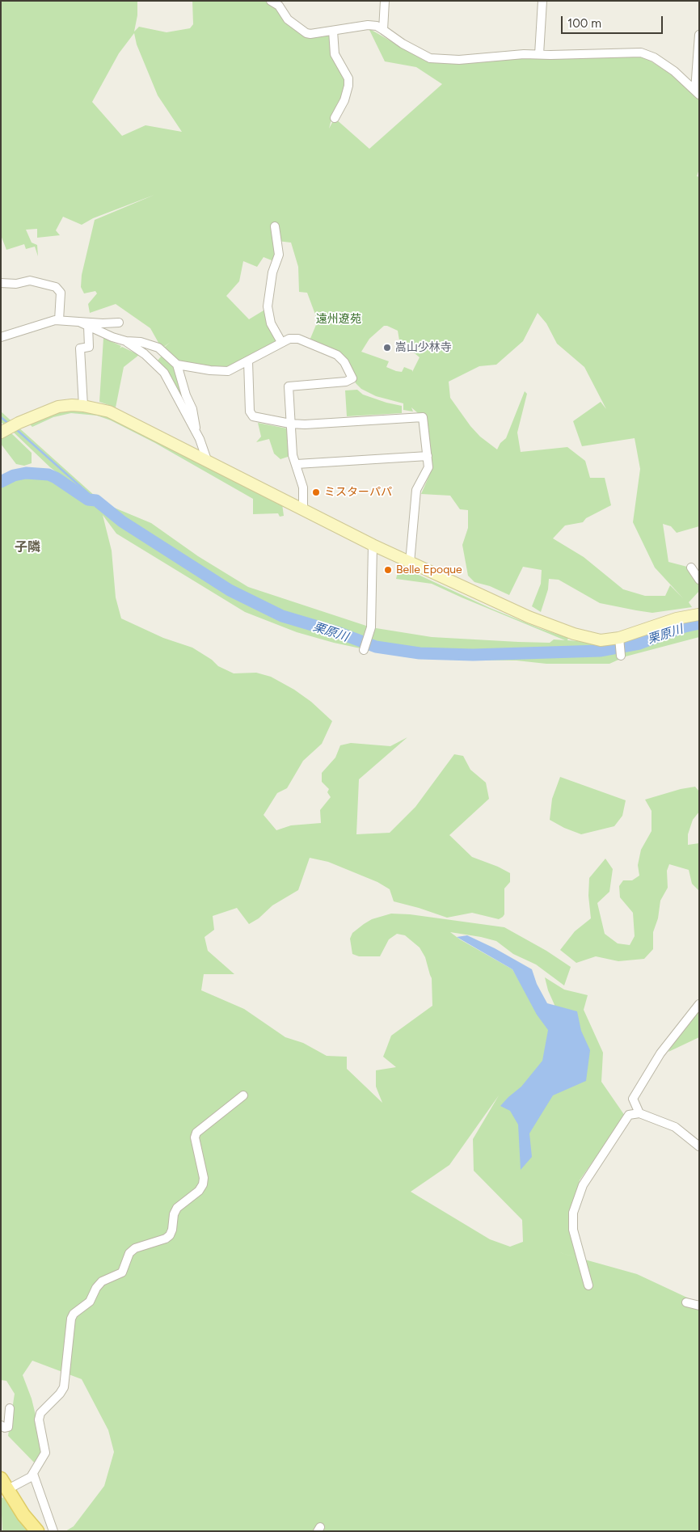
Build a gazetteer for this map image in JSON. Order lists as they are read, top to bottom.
{
  "districts": ["子隣"],
  "water": ["栗原川"],
  "parks": ["遠州遼苑"],
  "places": ["嵩山少林寺", "ミスターパパ", "Belle Epoque"],
  "scale_bar": "100 m"
}
